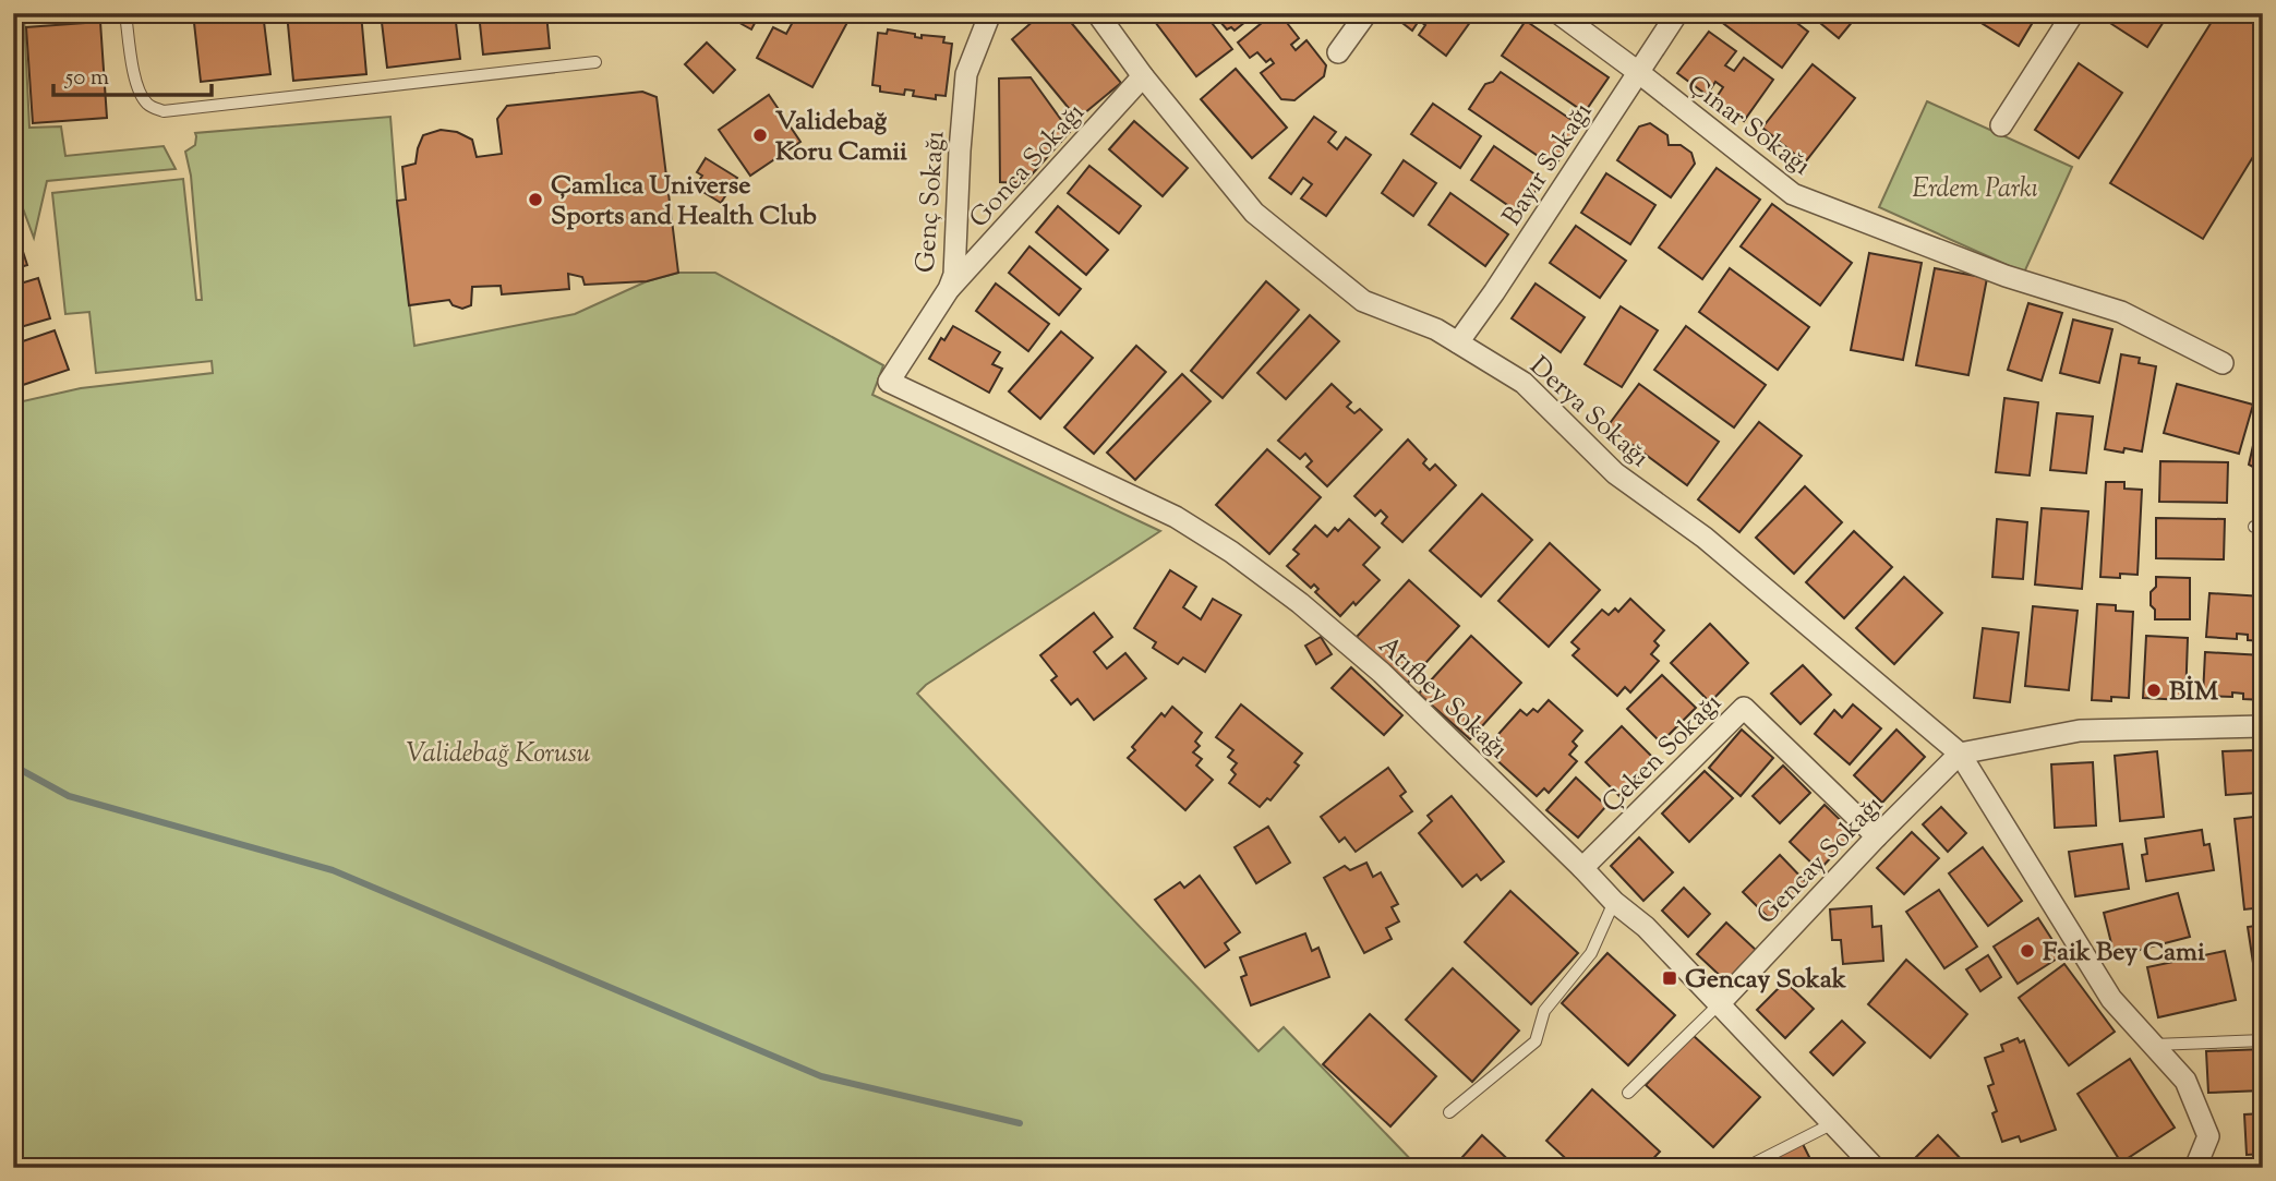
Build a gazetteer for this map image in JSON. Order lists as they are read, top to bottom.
{
  "streets": {
    "street": [
      "Çınar Sokağı",
      "Bayır Sokağı",
      "Gonca Sokağı",
      "Genç Sokağı",
      "Derya Sokağı",
      "Atıfbey Sokağı",
      "Çeken Sokağı",
      "Gencay Sokağı"
    ]
  },
  "crossings": [
    ["Çınar Sokağı", "Bayır Sokağı"],
    ["Bayır Sokağı", "Derya Sokağı"],
    ["Gonca Sokağı", "Genç Sokağı"],
    ["Gonca Sokağı", "Derya Sokağı"],
    ["Genç Sokağı", "Atıfbey Sokağı"],
    ["Derya Sokağı", "Gencay Sokağı"],
    ["Atıfbey Sokağı", "Çeken Sokağı"],
    ["Atıfbey Sokağı", "Gencay Sokağı"],
    ["Çeken Sokağı", "Gencay Sokağı"]
  ],
  "parks": ["Erdem Parkı", "Validebağ Korusu"],
  "places": {
    "other": [
      "Validebağ Koru Camii",
      "Çamlıca Universe Sports and Health Club",
      "BİM",
      "Faik Bey Cami"
    ],
    "transit": ["Gencay Sokak"]
  },
  "scale_bar": "50 m"
}
